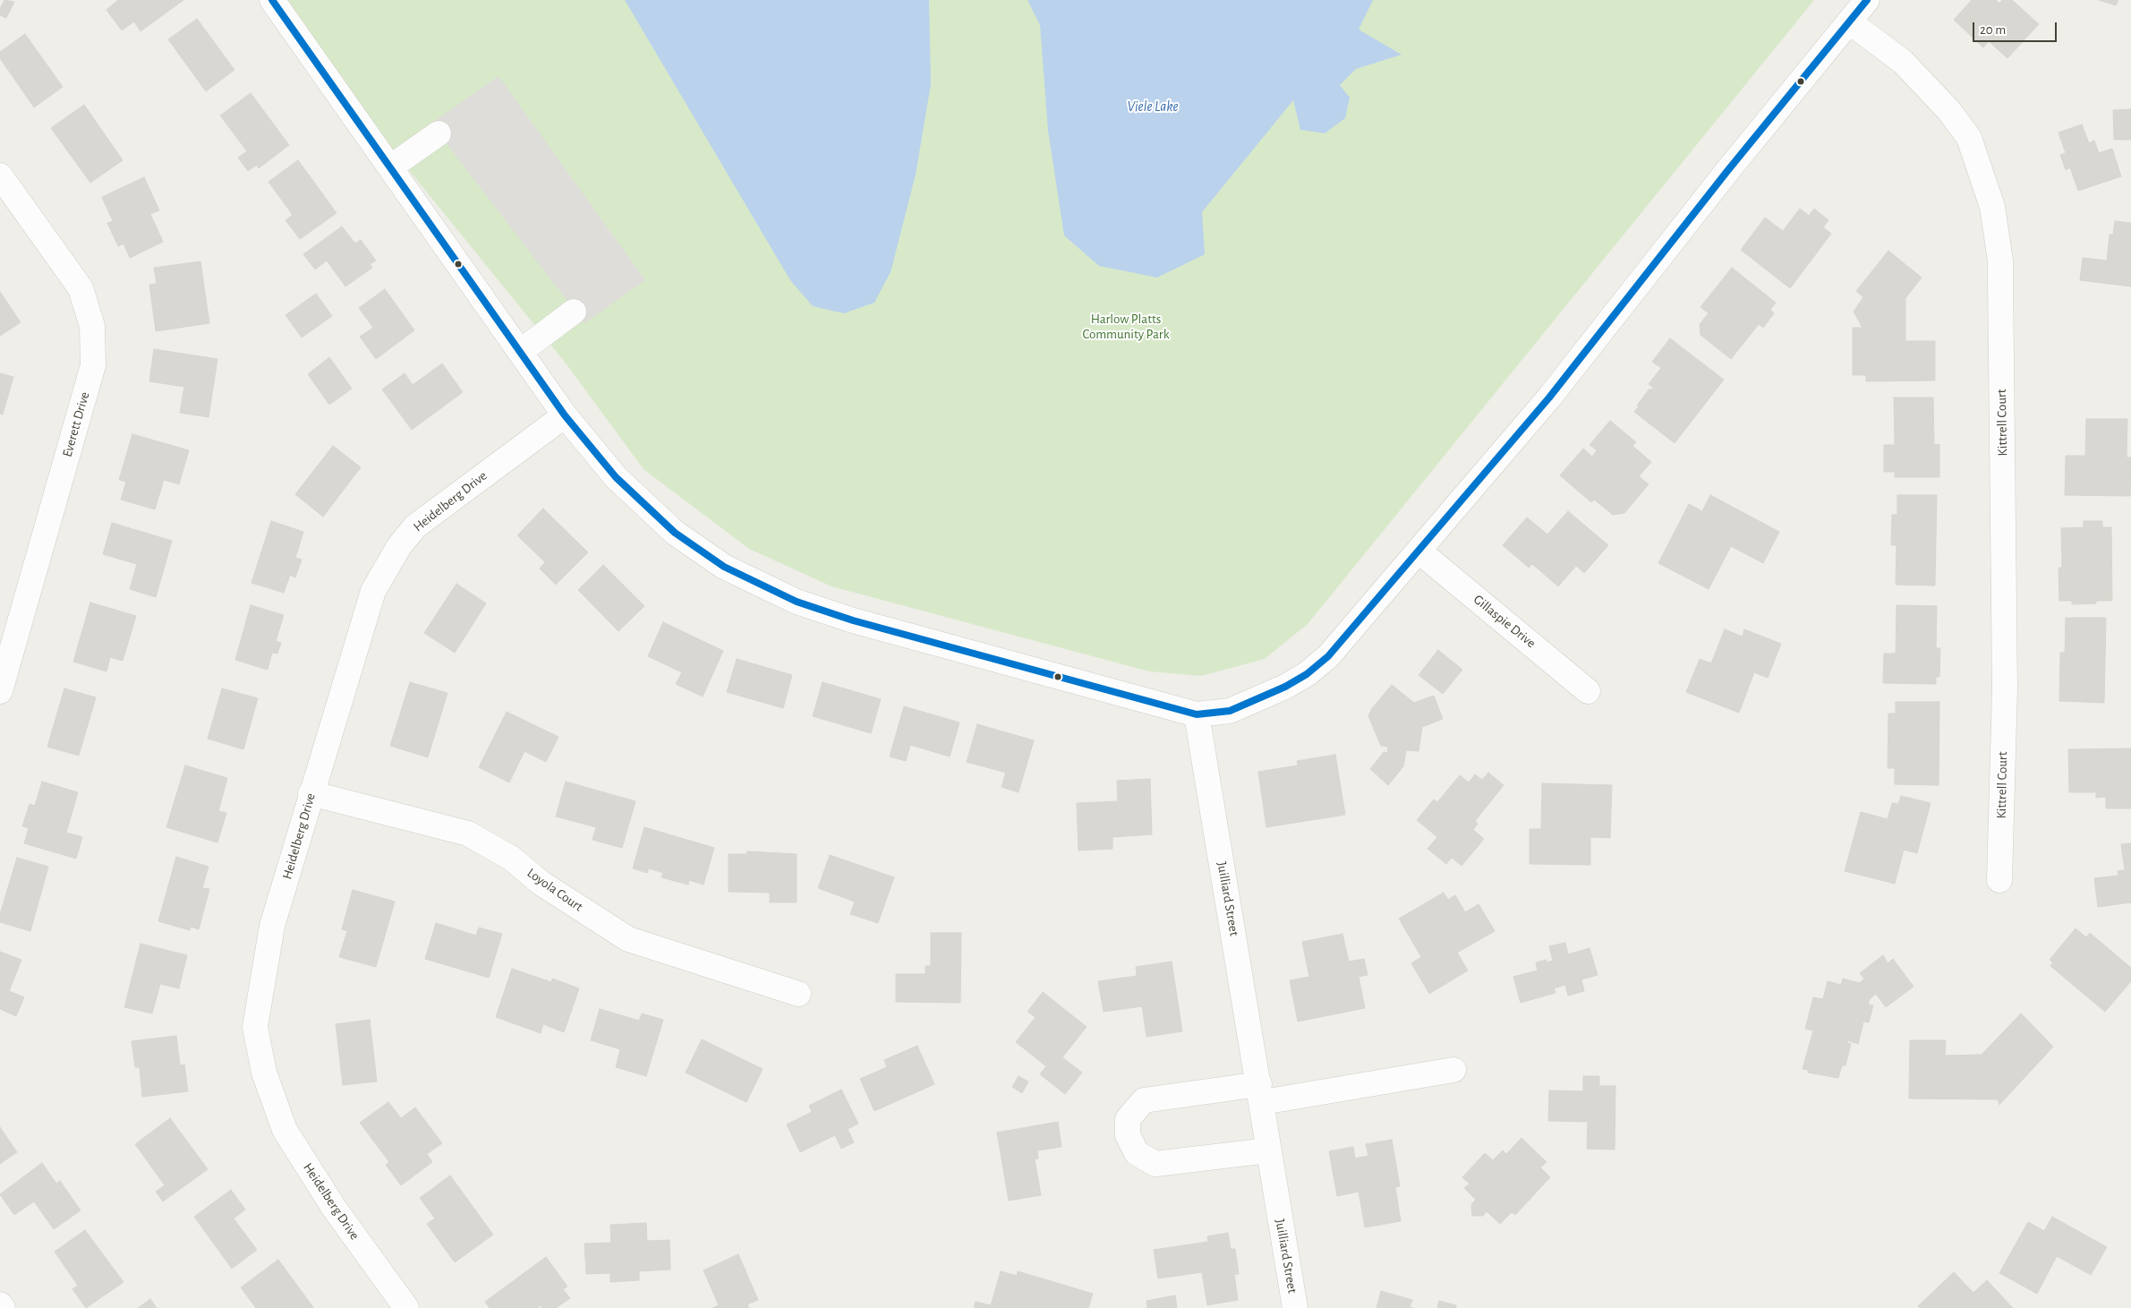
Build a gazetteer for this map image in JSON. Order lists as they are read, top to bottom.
{
  "streets": {
    "street": [
      "Kittrell Court",
      "Everett Drive",
      "Heidelberg Drive",
      "Gillaspie Drive",
      "Loyola Court",
      "Juilliard Street"
    ]
  },
  "crossings": [
    ["Heidelberg Drive", "Loyola Court"]
  ],
  "water": ["Viele Lake"],
  "parks": ["Harlow Platts Community Park"],
  "scale_bar": "20 m"
}
